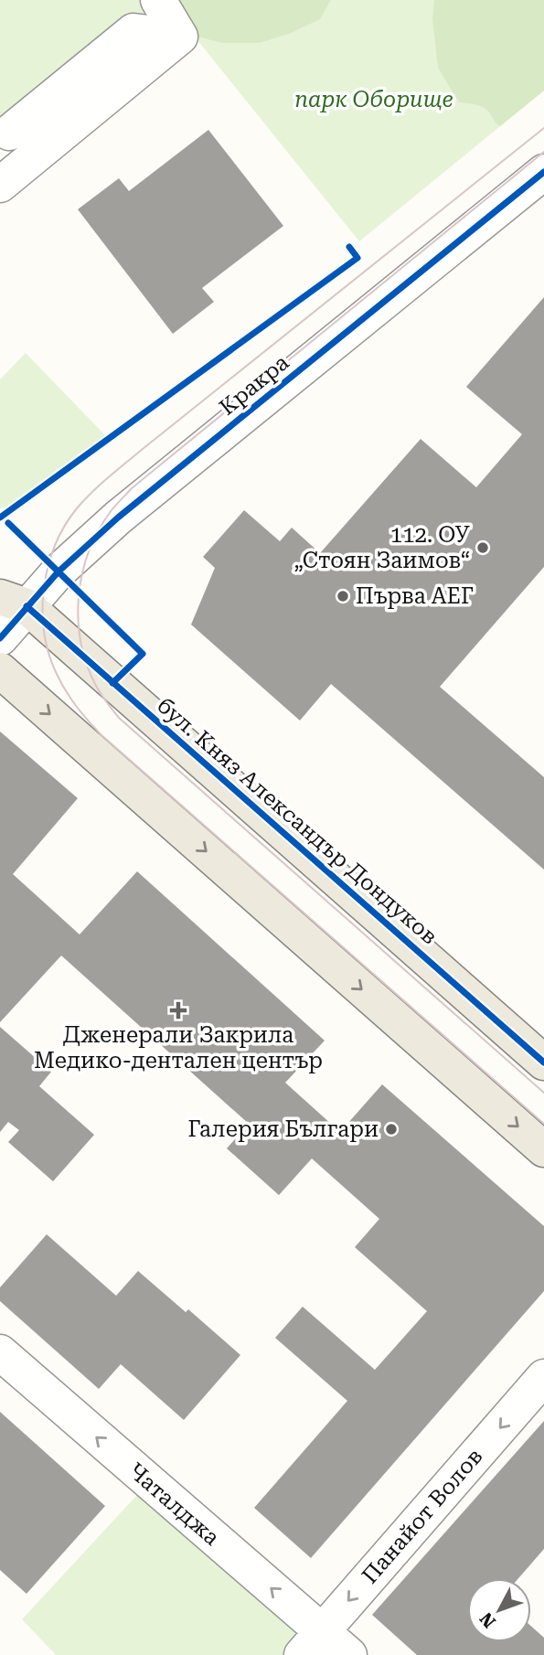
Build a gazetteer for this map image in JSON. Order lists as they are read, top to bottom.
{
  "streets": {
    "main road": ["бул. Княз Александър Дондуков"],
    "street": ["Кракра", "Чаталджа", "Панайот Волов"]
  },
  "crossings": [
    ["Кракра", "бул. Княз Александър Дондуков"],
    ["Чаталджа", "Панайот Волов"]
  ],
  "one_way": ["Чаталджа", "Панайот Волов"],
  "parks": ["парк Оборище"],
  "places": {
    "other": ["112. ОУ „Стоян Заимов“", "Първа АЕГ", "Галерия Българи"],
    "health": ["Дженерали Закрила Медико-дентален център"]
  },
  "north": "bottom left"
}
